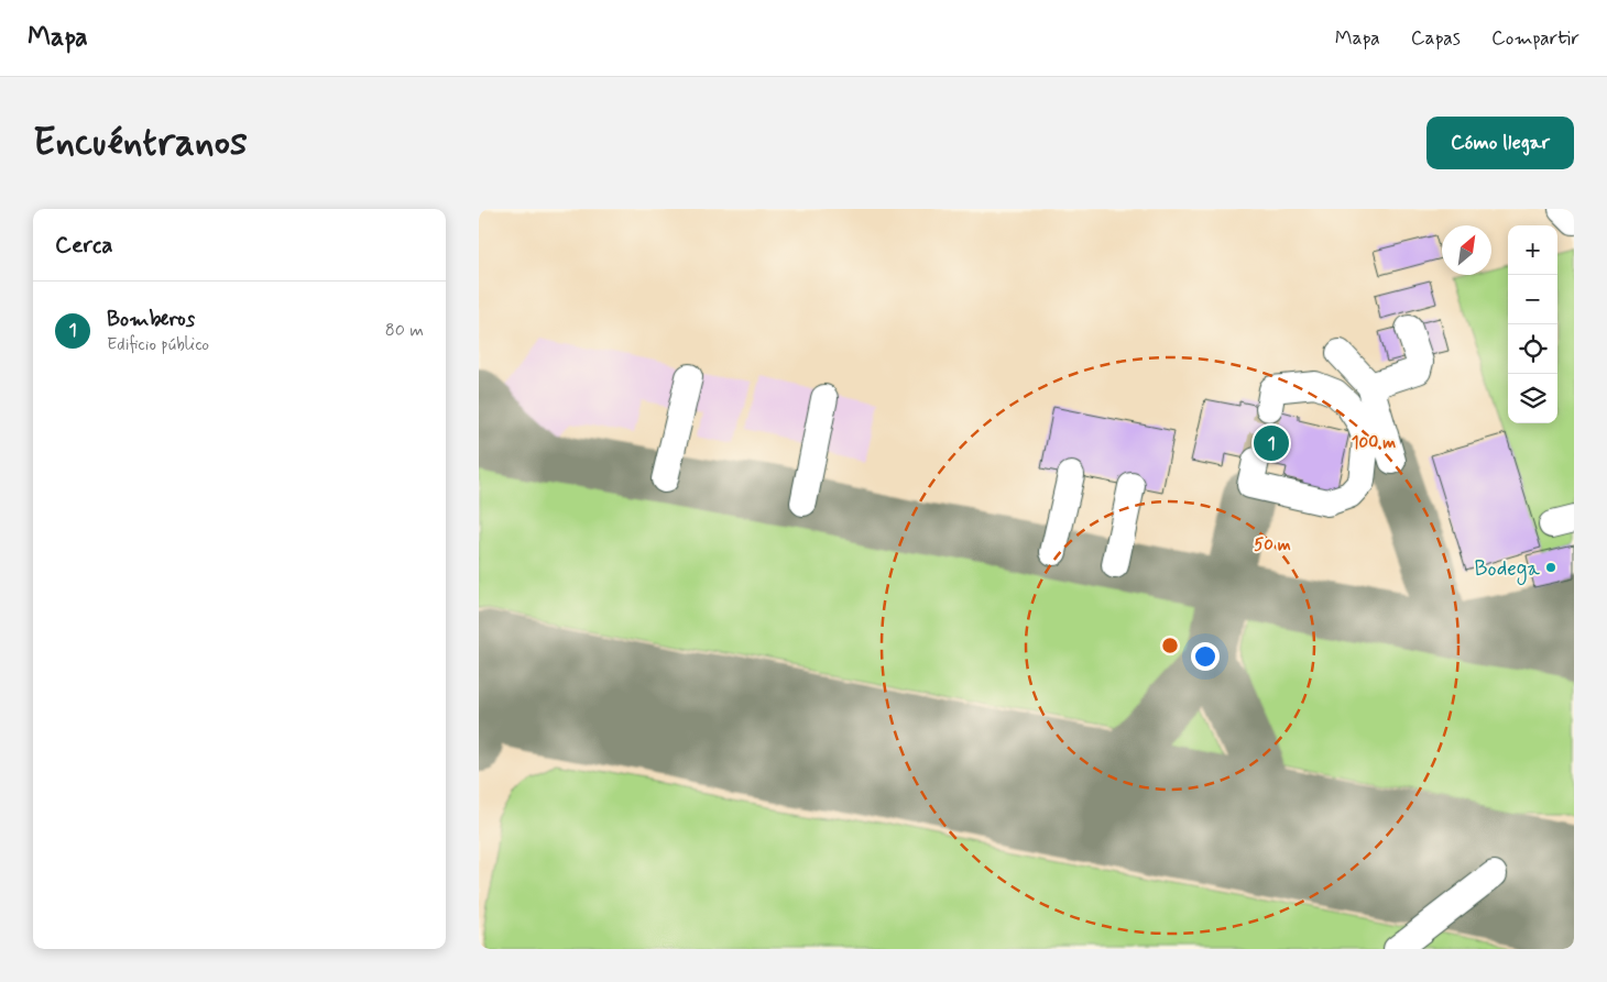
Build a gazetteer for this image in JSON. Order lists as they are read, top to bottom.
{
  "places": ["Bodega"],
  "north": "top right",
  "page": {
    "header": "Mapa",
    "nav": ["Mapa", "Capas", "Compartir"],
    "buttons": "Cómo llegar",
    "title": "Encuéntranos",
    "heading": "Cerca",
    "map_buttons": ["+", "−"],
    "list": [
      {
        "mark": "1",
        "name": "Bomberos",
        "note": "Edificio público",
        "value": "80 m"
      }
    ],
    "pins": "1"
  },
  "rings": ["100 m", "50 m"]
}
